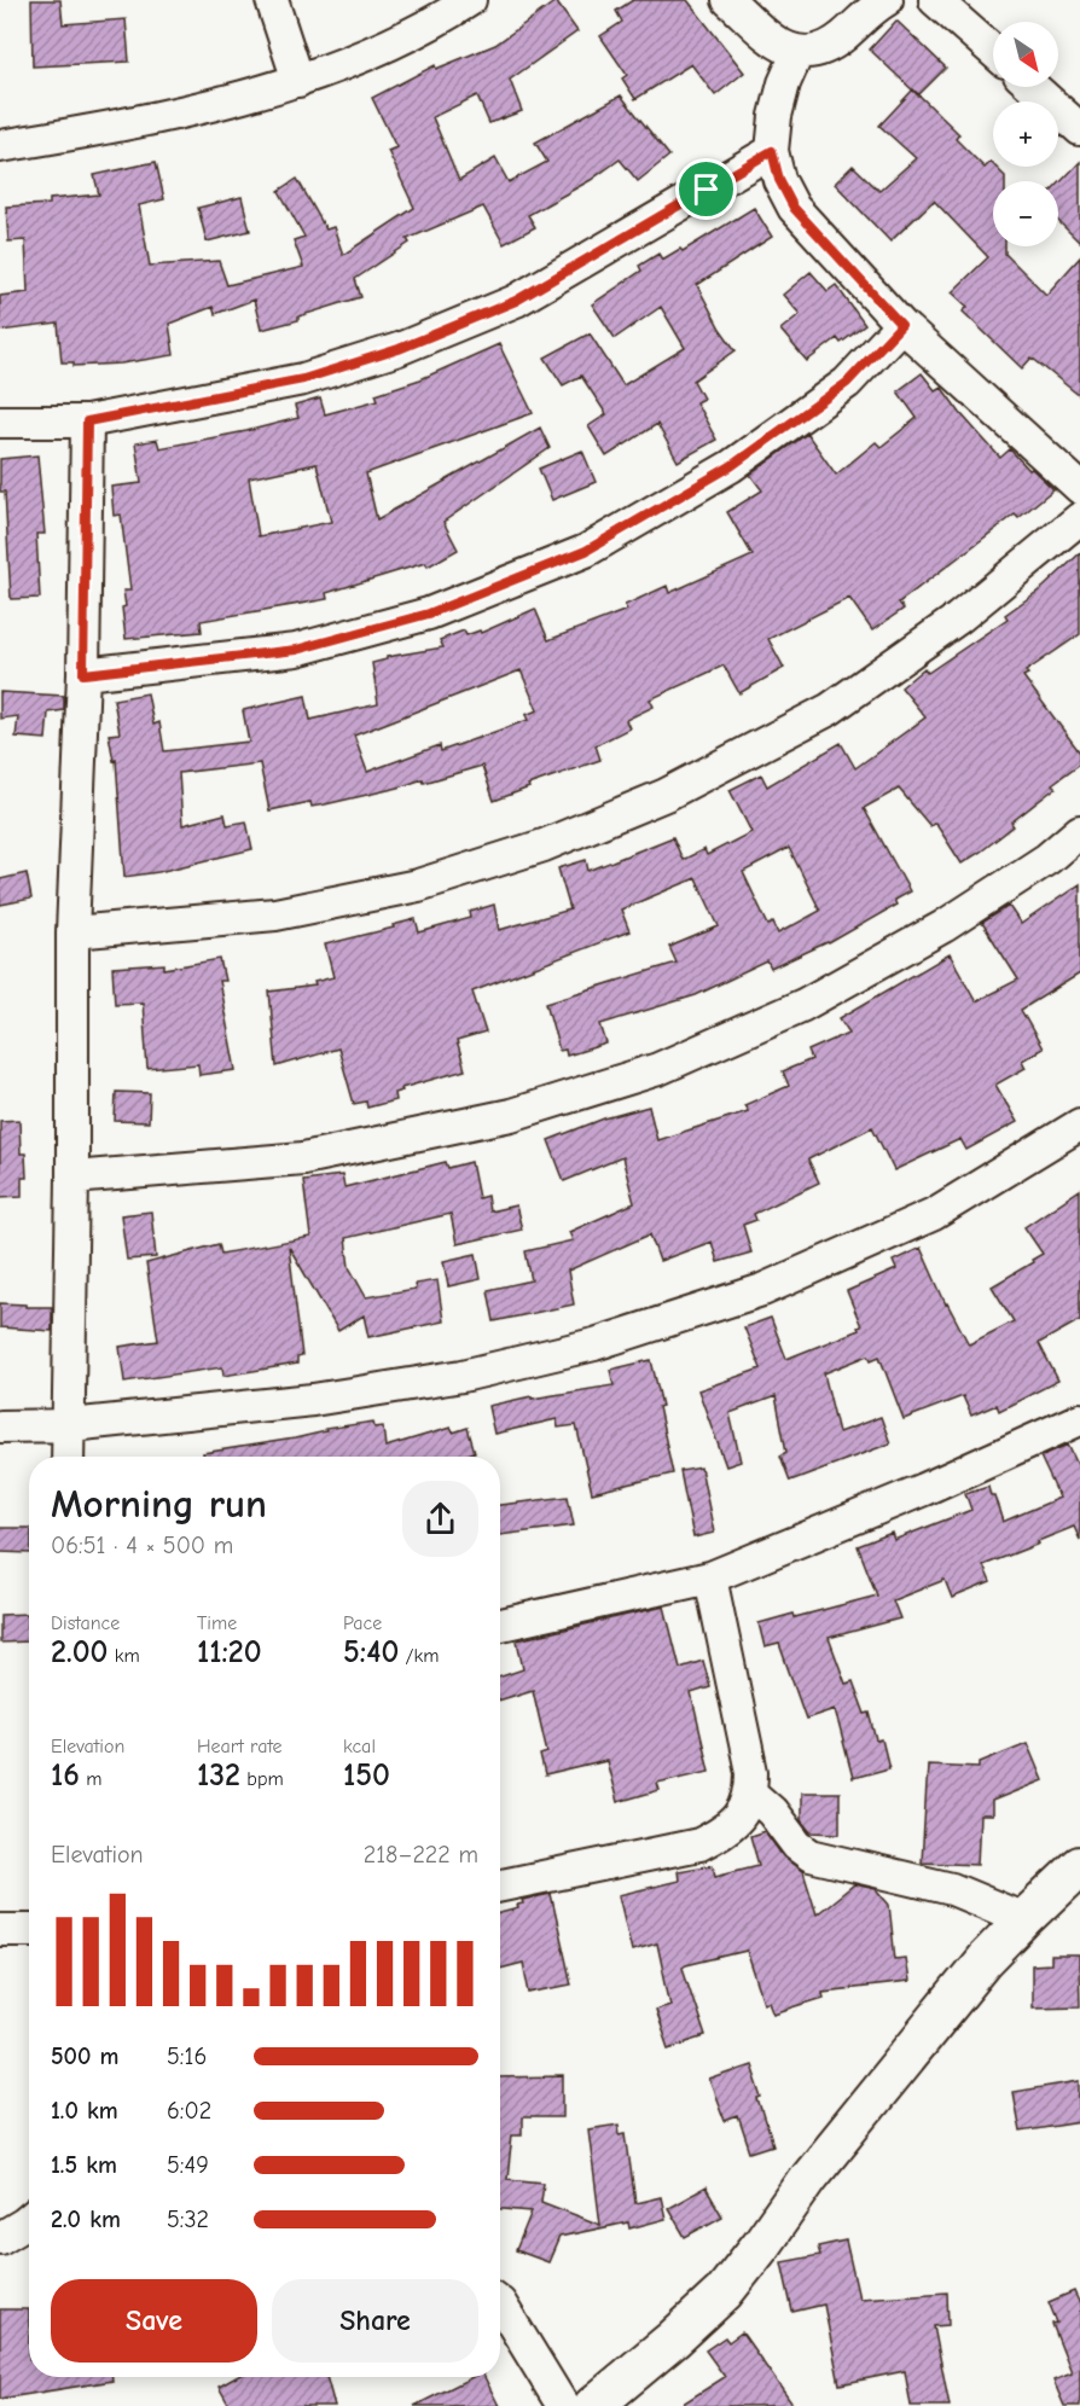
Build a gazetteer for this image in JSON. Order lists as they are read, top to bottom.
{
  "north": "bottom right",
  "page": {
    "map_buttons": ["+", "−"],
    "heading": ["Morning run", "06:51 · 4 × 500 m"],
    "stats": [
      ["Distance", "2.00 km"],
      ["Time", "11:20"],
      ["Pace", "5:40 /km"],
      ["Elevation", "16 m"],
      ["Heart rate", "132 bpm"],
      ["kcal", "150"]
    ],
    "chart": ["Elevation", "218–222 m"],
    "list": [
      {
        "name": "500 m",
        "note": "5:16"
      },
      {
        "name": "1.0 km",
        "note": "6:02"
      },
      {
        "name": "1.5 km",
        "note": "5:49"
      },
      {
        "name": "2.0 km",
        "note": "5:32"
      }
    ],
    "buttons": ["Save", "Share"]
  }
}
